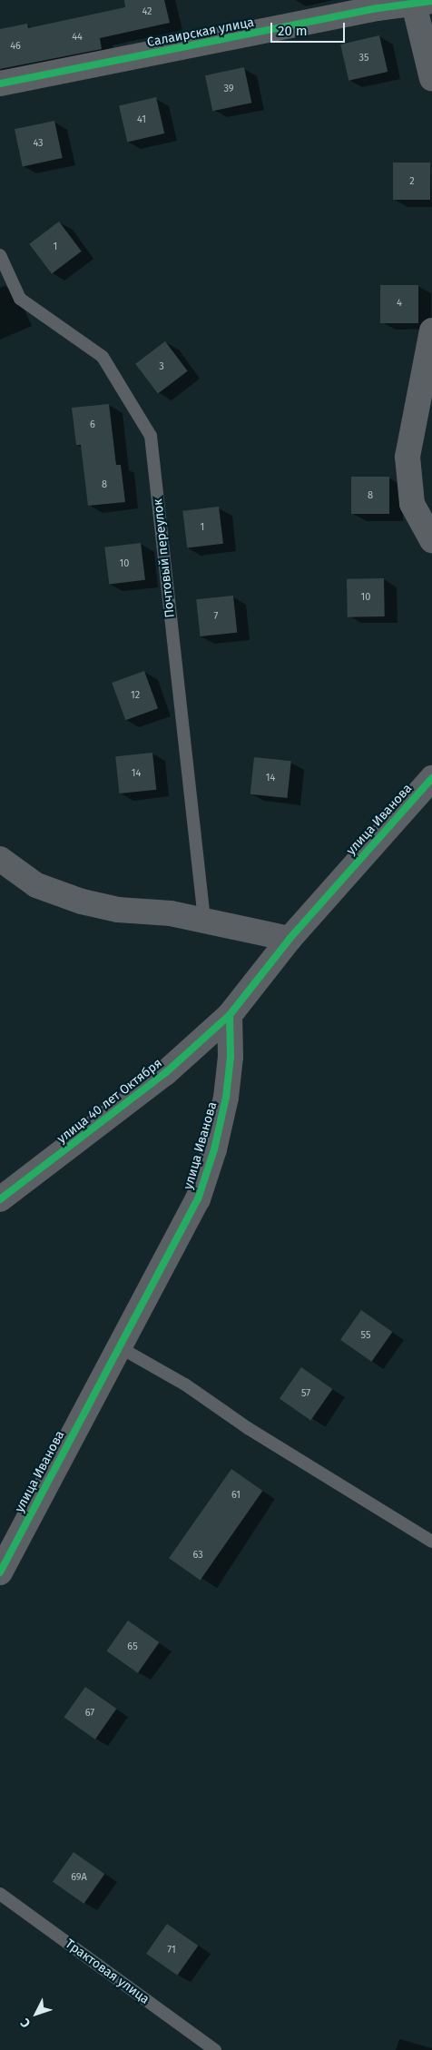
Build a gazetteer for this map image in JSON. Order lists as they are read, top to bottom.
{
  "streets": {
    "street": ["Салаирская улица", "улица Иванова", "улица 40 лет Октября"],
    "lane": ["Почтовый переулок", "Трактовая улица"]
  },
  "crossings": [
    ["улица Иванова", "улица 40 лет Октября"]
  ],
  "house_numbers": [
    "42",
    "44",
    "46",
    "35",
    "39",
    "41",
    "43",
    "2",
    "1",
    "4",
    "3",
    "6",
    "8",
    "8",
    "1",
    "10",
    "10",
    "7",
    "12",
    "14",
    "14",
    "55",
    "57",
    "61",
    "63",
    "65",
    "67",
    "69А",
    "71"
  ],
  "scale_bar": "20 m",
  "north": "bottom left"
}
